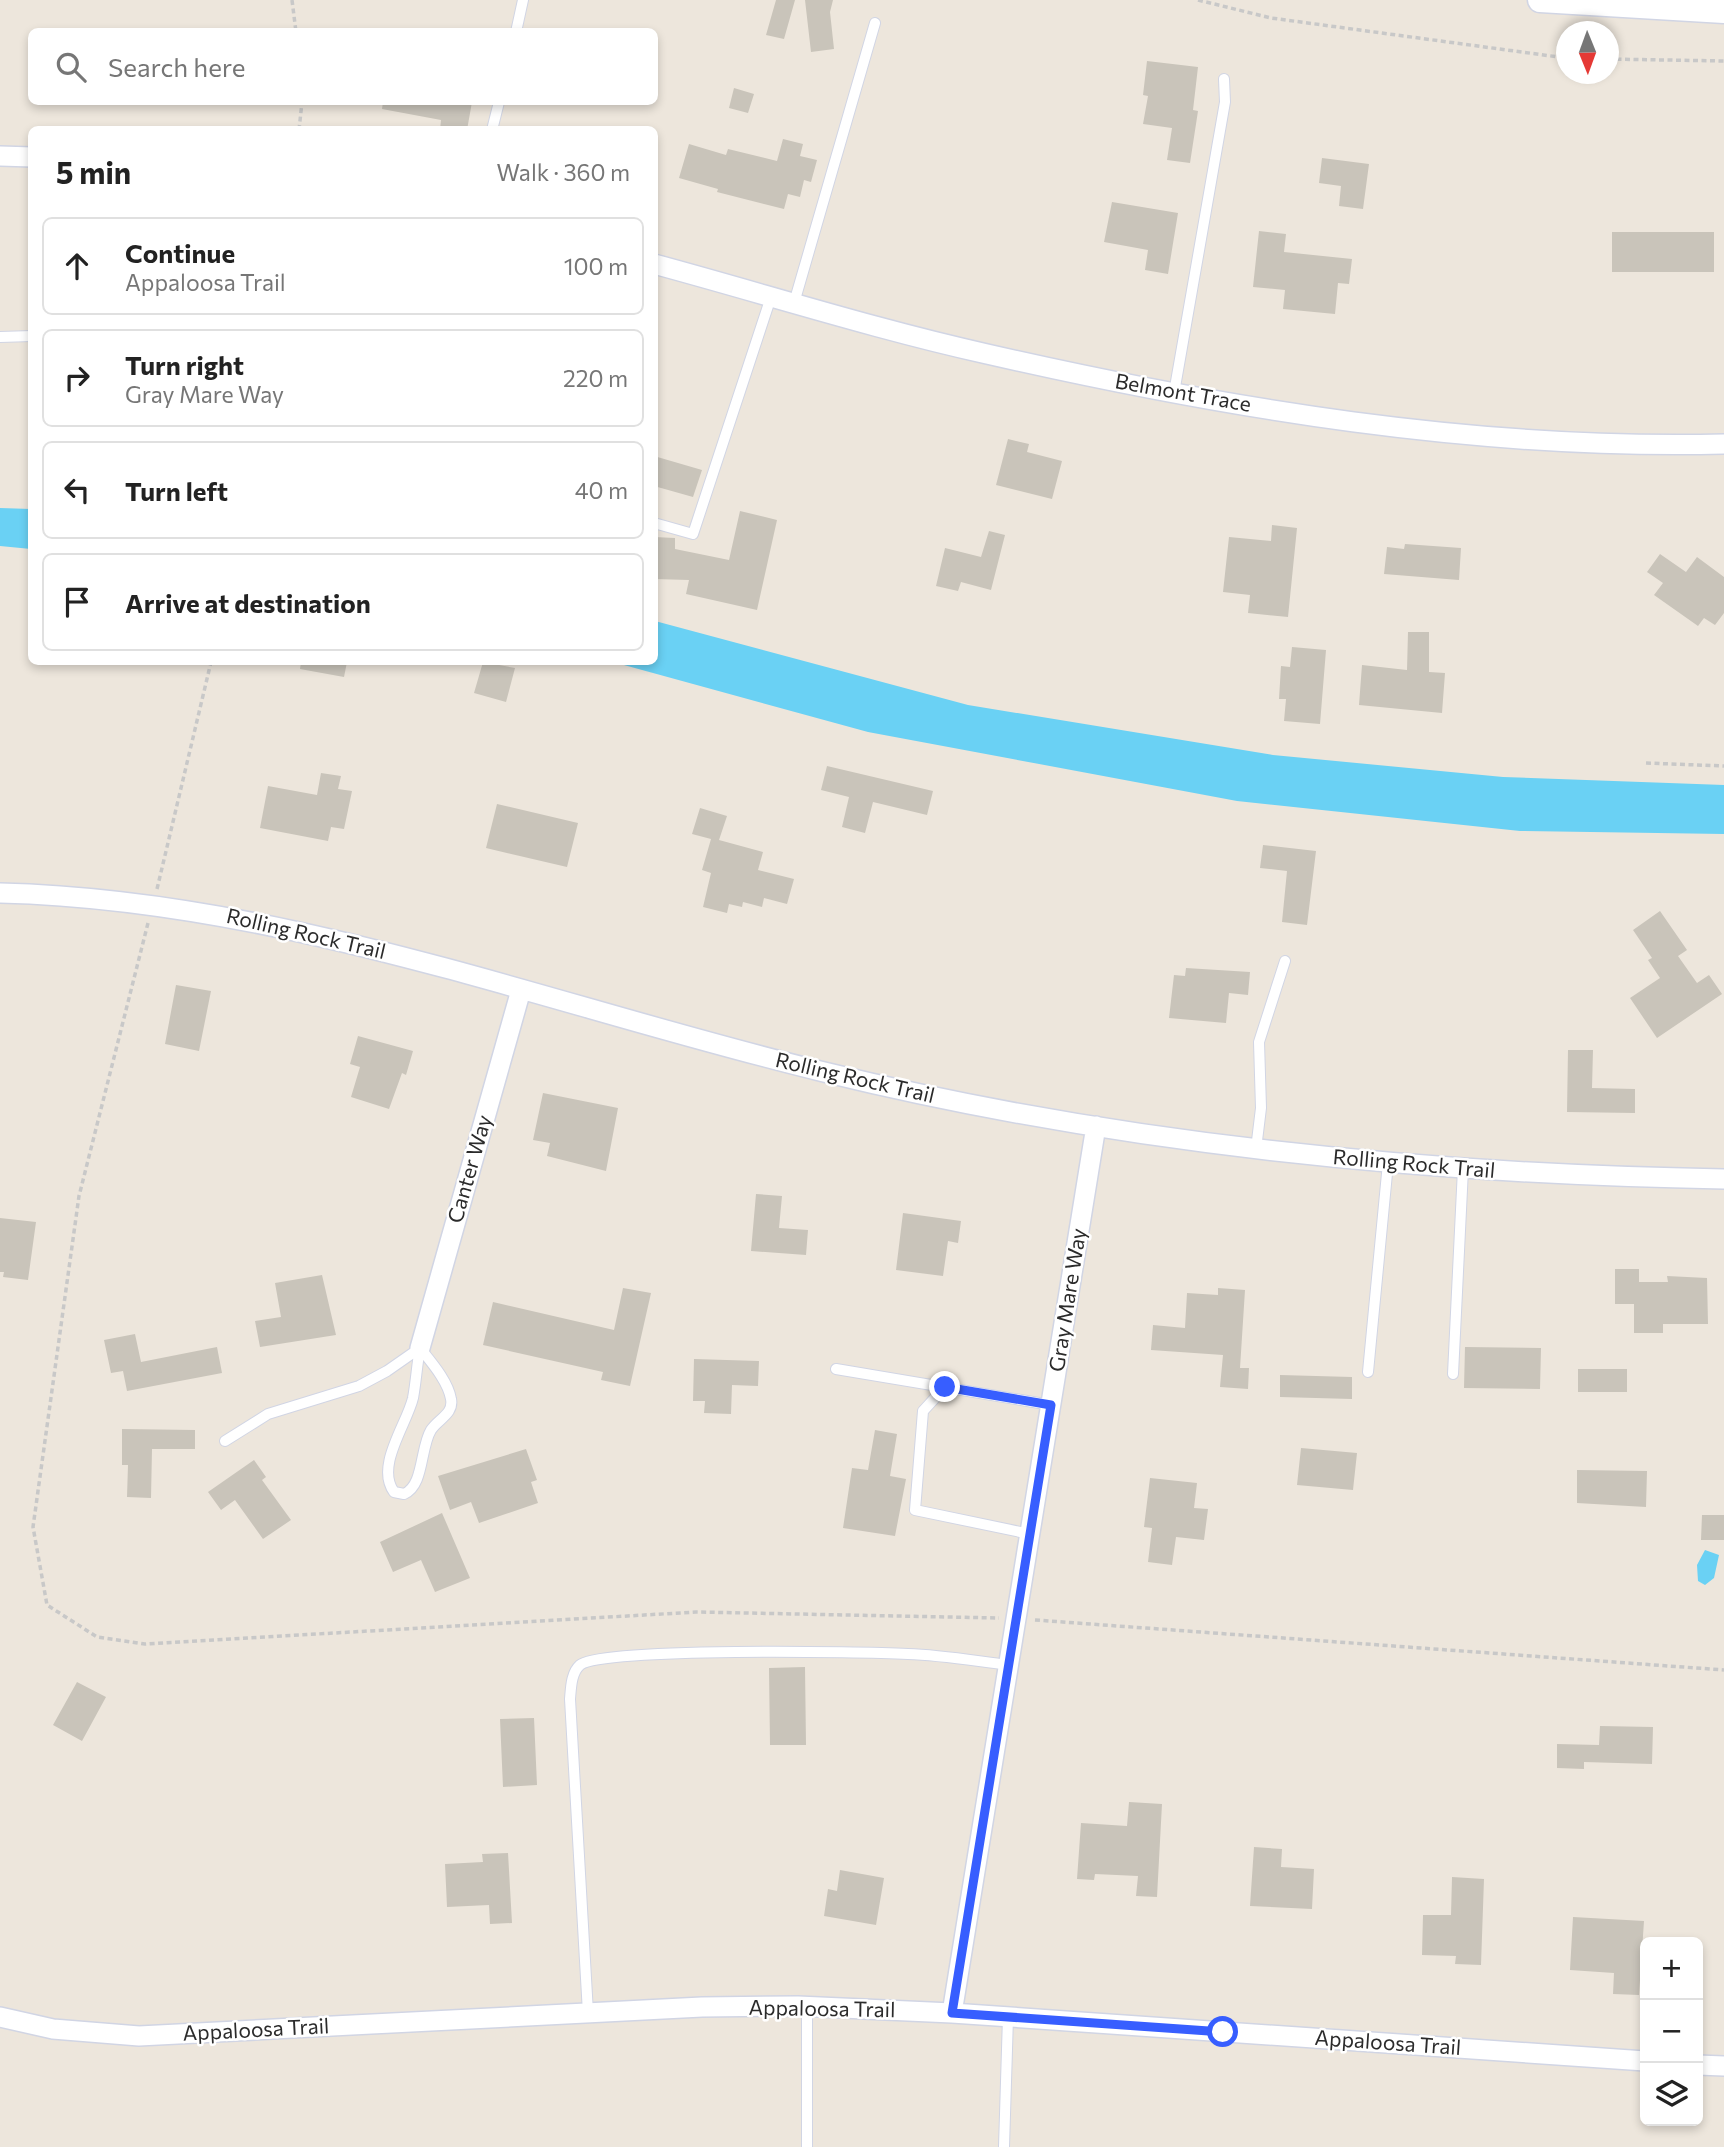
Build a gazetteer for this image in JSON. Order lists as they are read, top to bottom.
{
  "streets": {
    "street": [
      "Belmont Trace",
      "Rolling Rock Trail",
      "Canter Way",
      "Gray Mare Way",
      "Appaloosa Trail"
    ]
  },
  "crossings": [
    ["Rolling Rock Trail", "Canter Way"],
    ["Rolling Rock Trail", "Gray Mare Way"],
    ["Gray Mare Way", "Appaloosa Trail"]
  ],
  "north": "bottom",
  "page": {
    "search": "Search here",
    "heading": ["5 min", "Walk · 360 m"],
    "list": [
      ["Continue", "Appaloosa Trail", "100 m"],
      ["Turn right", "Gray Mare Way", "220 m"],
      ["Turn left", "40 m"],
      "Arrive at destination"
    ],
    "map_buttons": ["+", "−"]
  }
}
